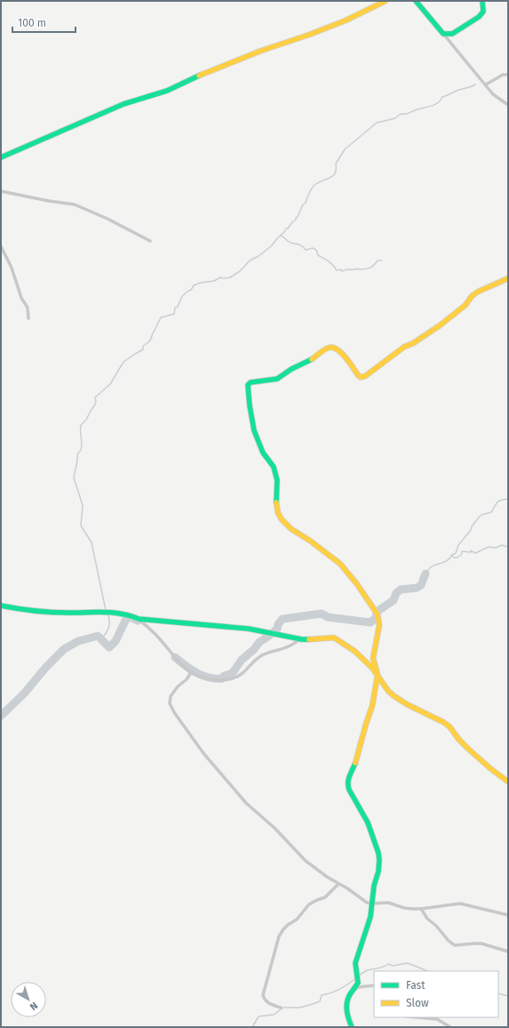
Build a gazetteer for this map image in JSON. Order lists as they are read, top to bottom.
{
  "legend": ["Fast", "Slow"],
  "scale_bar": "100 m",
  "north": "bottom right"
}
